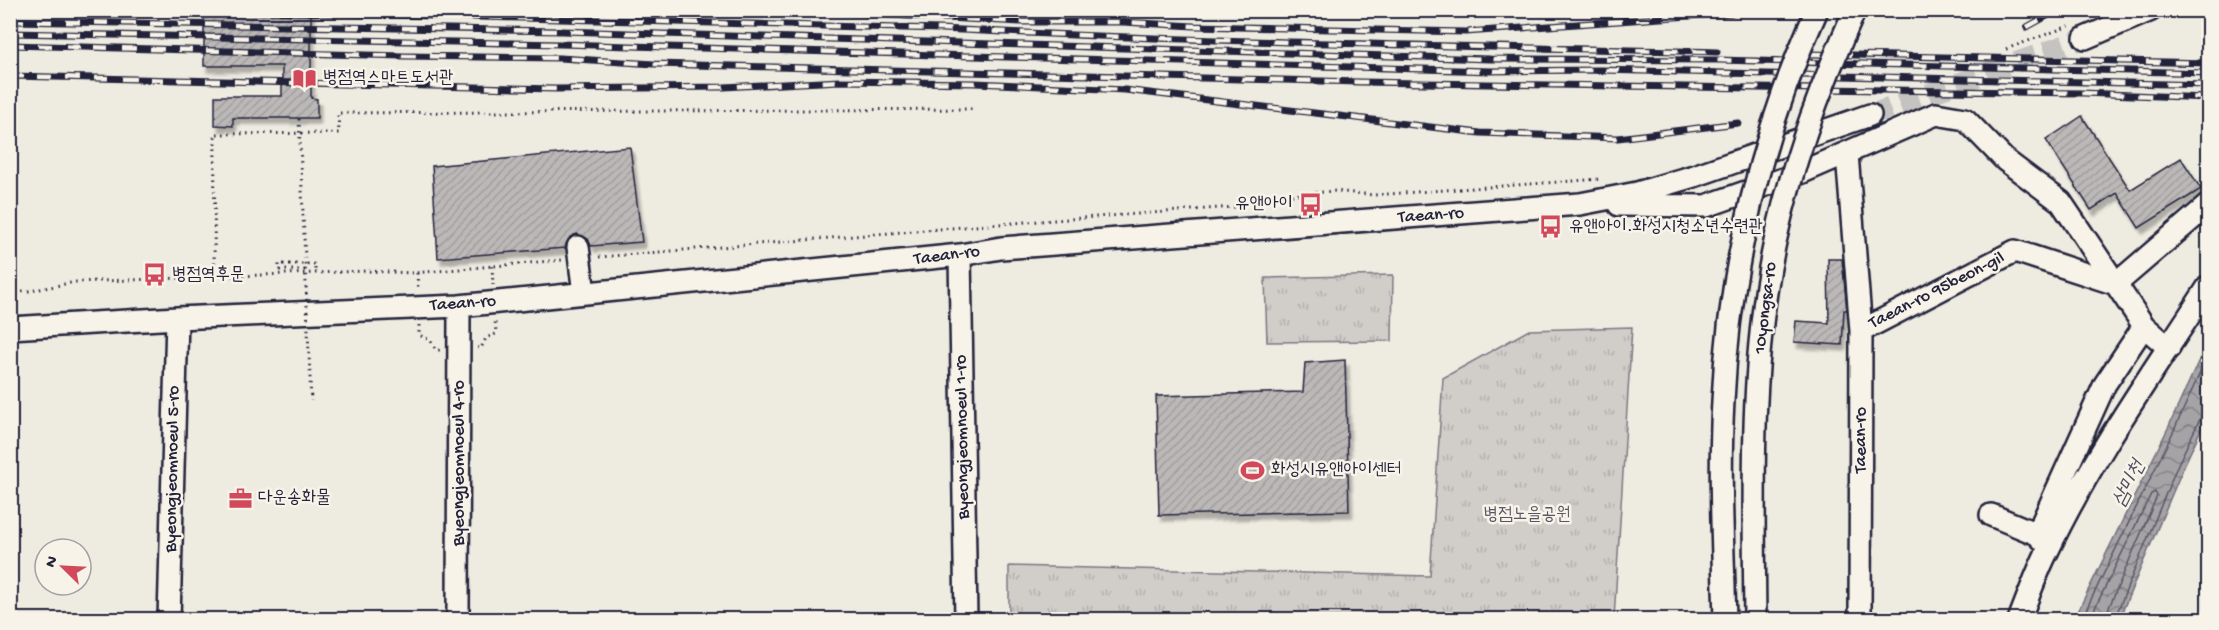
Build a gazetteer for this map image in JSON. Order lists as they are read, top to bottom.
{
  "streets": {
    "street": [
      "Taean-ro",
      "Taean-ro 95beon-gil",
      "10yongsa-ro",
      "Byeongjeomnoeul 1-ro",
      "Byeongjeomnoeul 4-ro",
      "Byeongjeomnoeul 5-ro"
    ]
  },
  "crossings": [
    ["Taean-ro", "Taean-ro 95beon-gil"],
    ["Taean-ro", "Byeongjeomnoeul 1-ro"],
    ["Taean-ro", "Byeongjeomnoeul 4-ro"],
    ["Taean-ro", "Byeongjeomnoeul 5-ro"]
  ],
  "water": ["삼미천"],
  "parks": ["병점노을공원"],
  "places": {
    "library": ["병점역스마트도서관"],
    "bus stop": ["유앤아이", "유앤아이.화성시청소년수련관", "병점역후문"],
    "sports": ["화성시유앤아이센터"],
    "office": ["다운송화물"]
  },
  "north": "top left"
}
